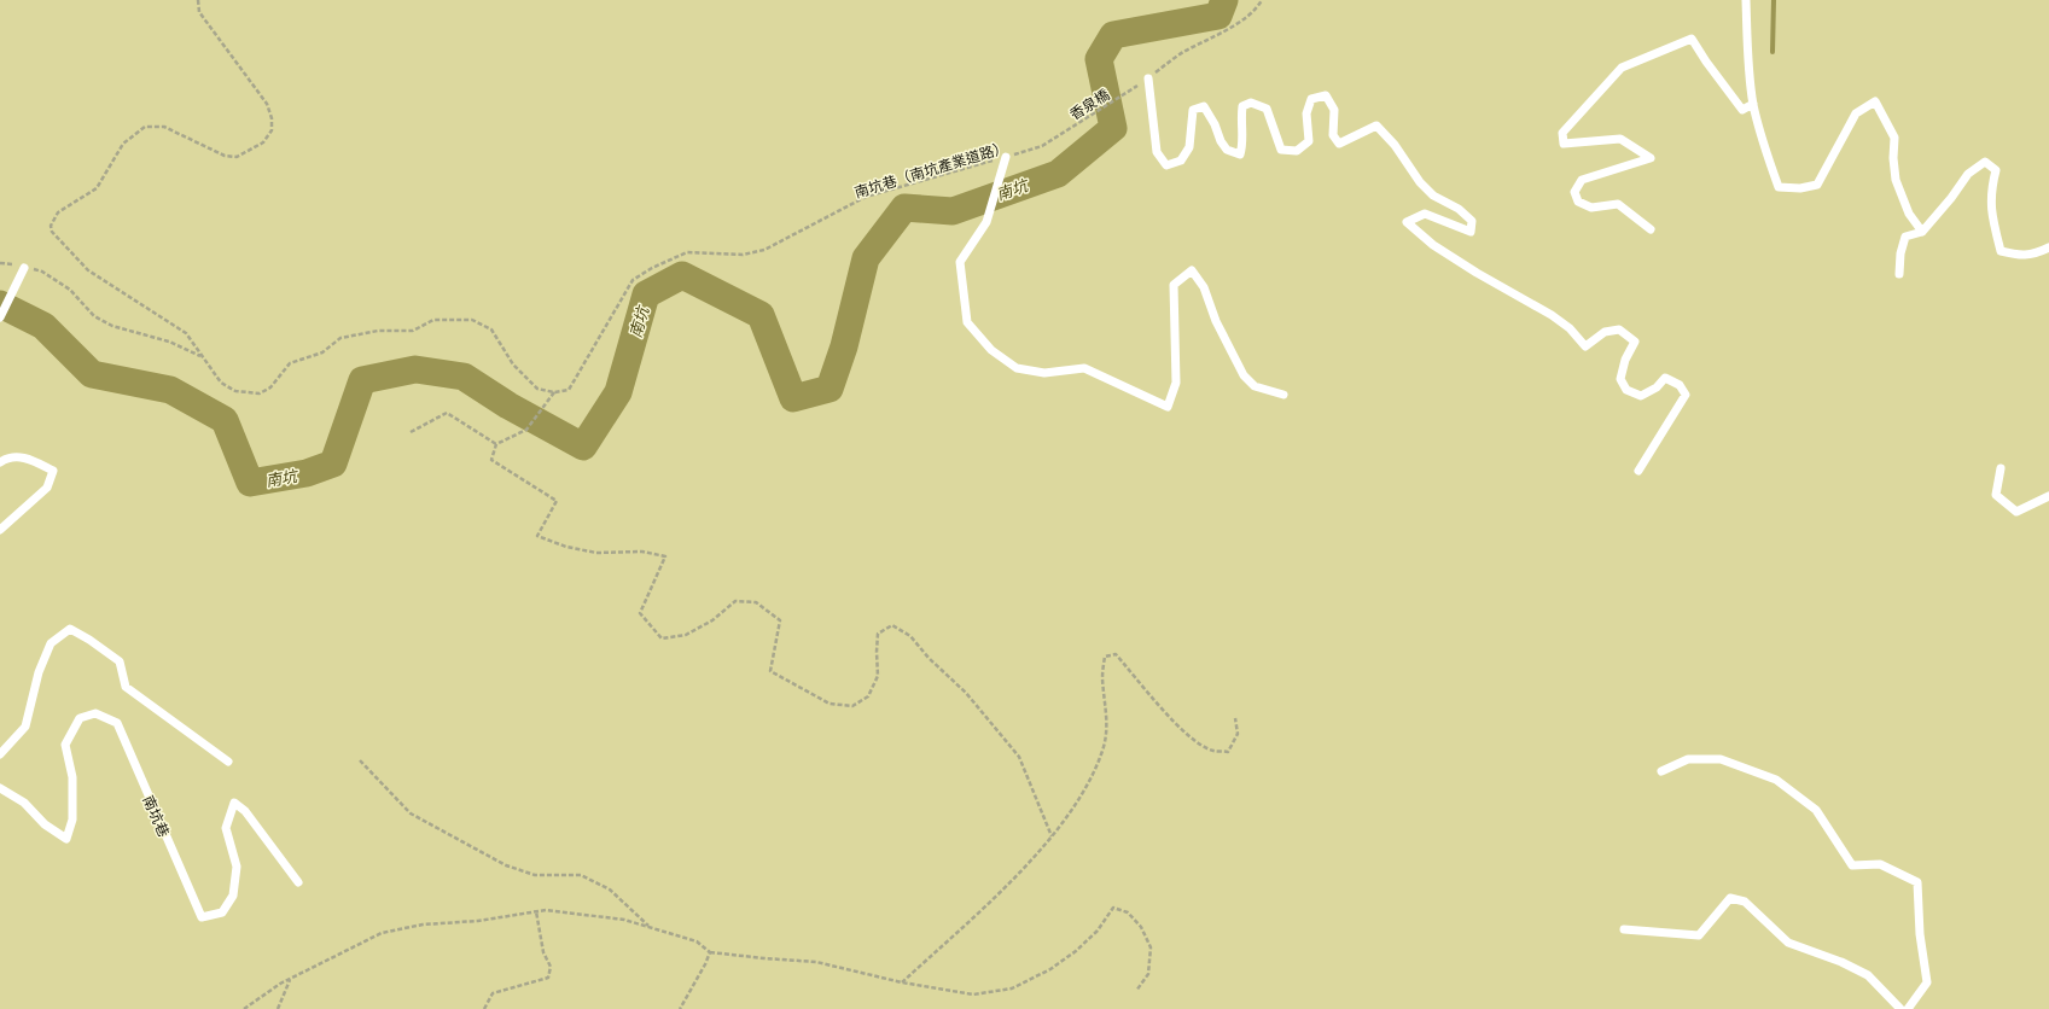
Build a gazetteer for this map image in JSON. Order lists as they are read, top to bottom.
{
  "streets": {
    "lane": ["南坑巷"],
    "path": ["香泉橋", "南坑巷（南坑產業道路）"]
  },
  "crossings": [
    ["香泉橋", "南坑巷（南坑產業道路）"]
  ],
  "water": ["南坑"]
}
